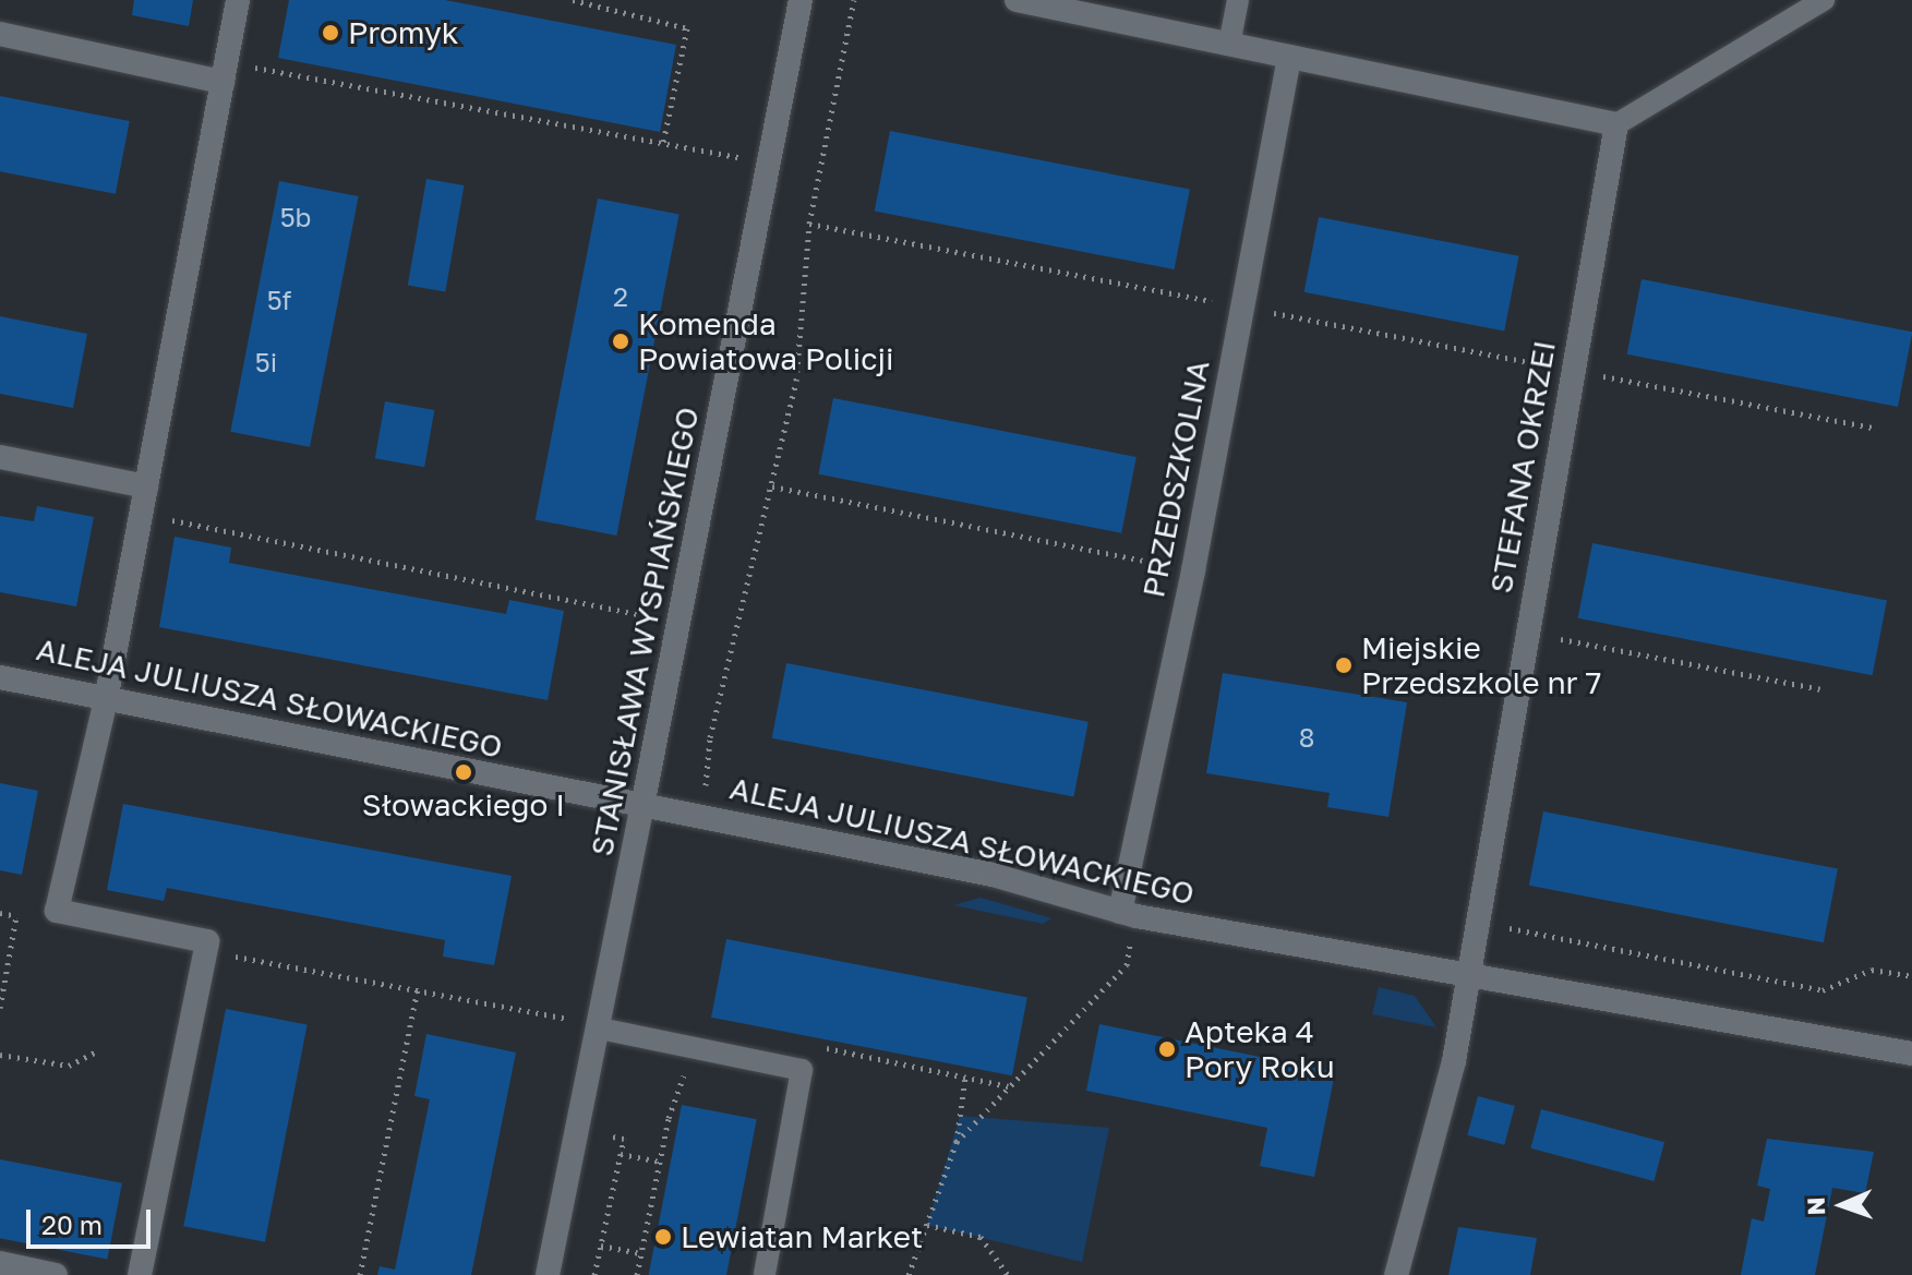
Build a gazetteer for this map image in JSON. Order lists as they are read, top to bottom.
{
  "streets": {
    "street": [
      "STEFANA OKRZEI",
      "PRZEDSZKOLNA",
      "STANISŁAWA WYSPIAŃSKIEGO",
      "ALEJA JULIUSZA SŁOWACKIEGO"
    ]
  },
  "crossings": [
    ["STEFANA OKRZEI", "ALEJA JULIUSZA SŁOWACKIEGO"],
    ["PRZEDSZKOLNA", "ALEJA JULIUSZA SŁOWACKIEGO"],
    ["STANISŁAWA WYSPIAŃSKIEGO", "ALEJA JULIUSZA SŁOWACKIEGO"]
  ],
  "places": [
    "Promyk",
    "Komenda Powiatowa Policji",
    "Miejskie Przedszkole nr 7",
    "Słowackiego I",
    "Apteka 4 Pory Roku",
    "Lewiatan Market"
  ],
  "house_numbers": [
    "5b",
    "2",
    "5f",
    "5i",
    "8"
  ],
  "scale_bar": "20 m",
  "north": "left"
}
